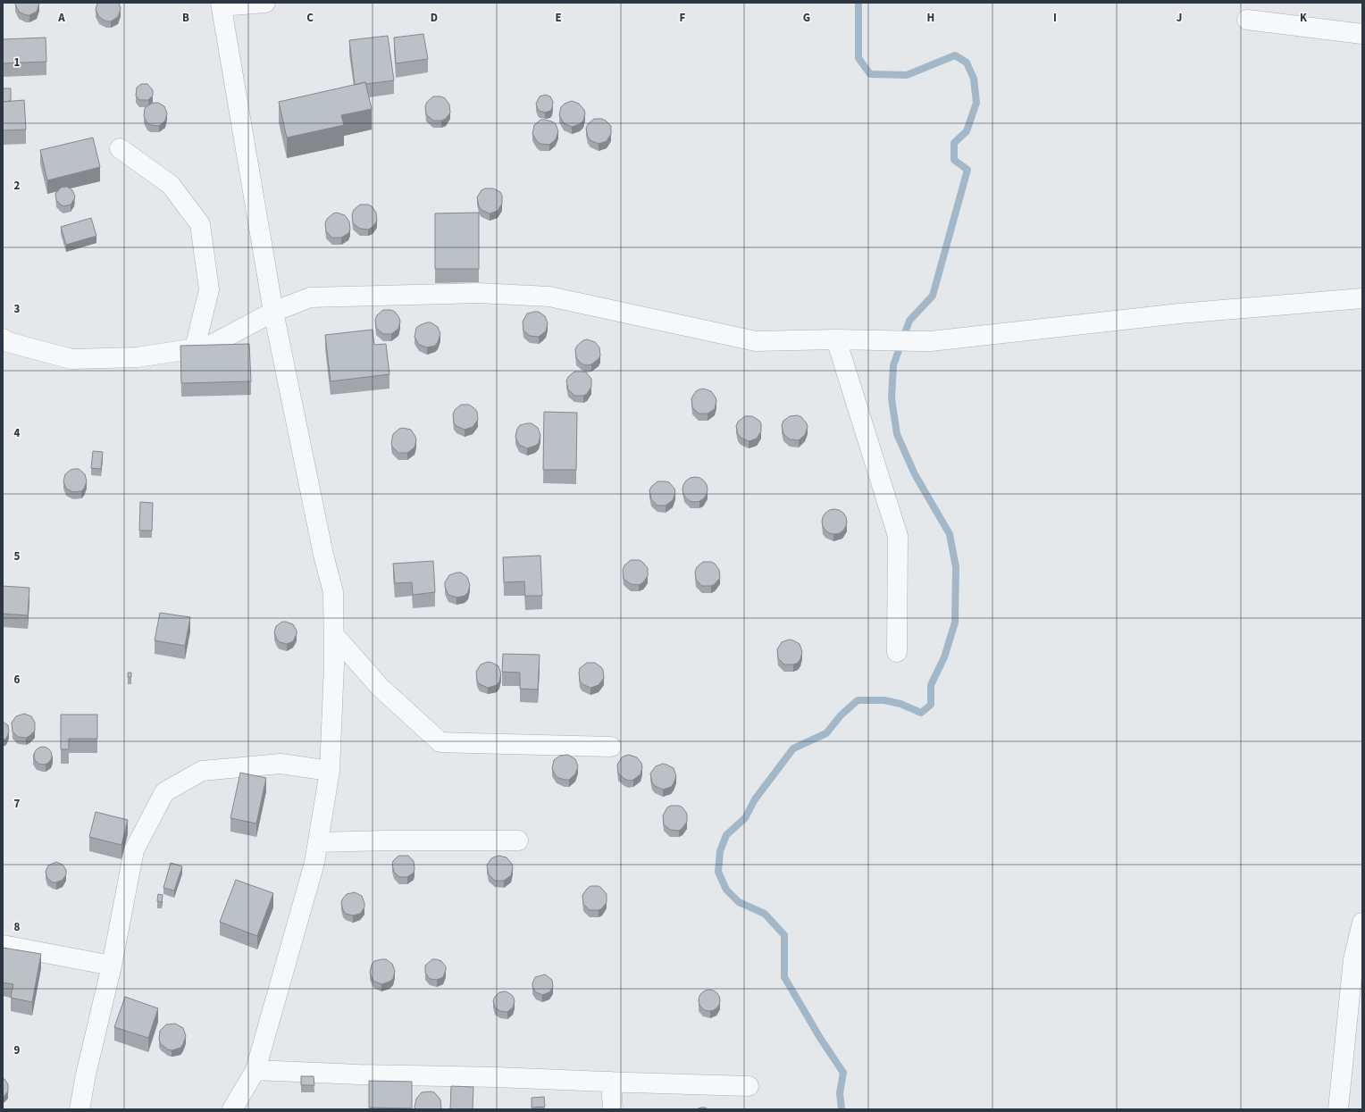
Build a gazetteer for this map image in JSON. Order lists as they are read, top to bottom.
{
  "grid": {
    "columns": [
      "A",
      "B",
      "C",
      "D",
      "E",
      "F",
      "G",
      "H",
      "I",
      "J",
      "K"
    ],
    "rows": [
      "1",
      "2",
      "3",
      "4",
      "5",
      "6",
      "7",
      "8",
      "9"
    ]
  }
}
